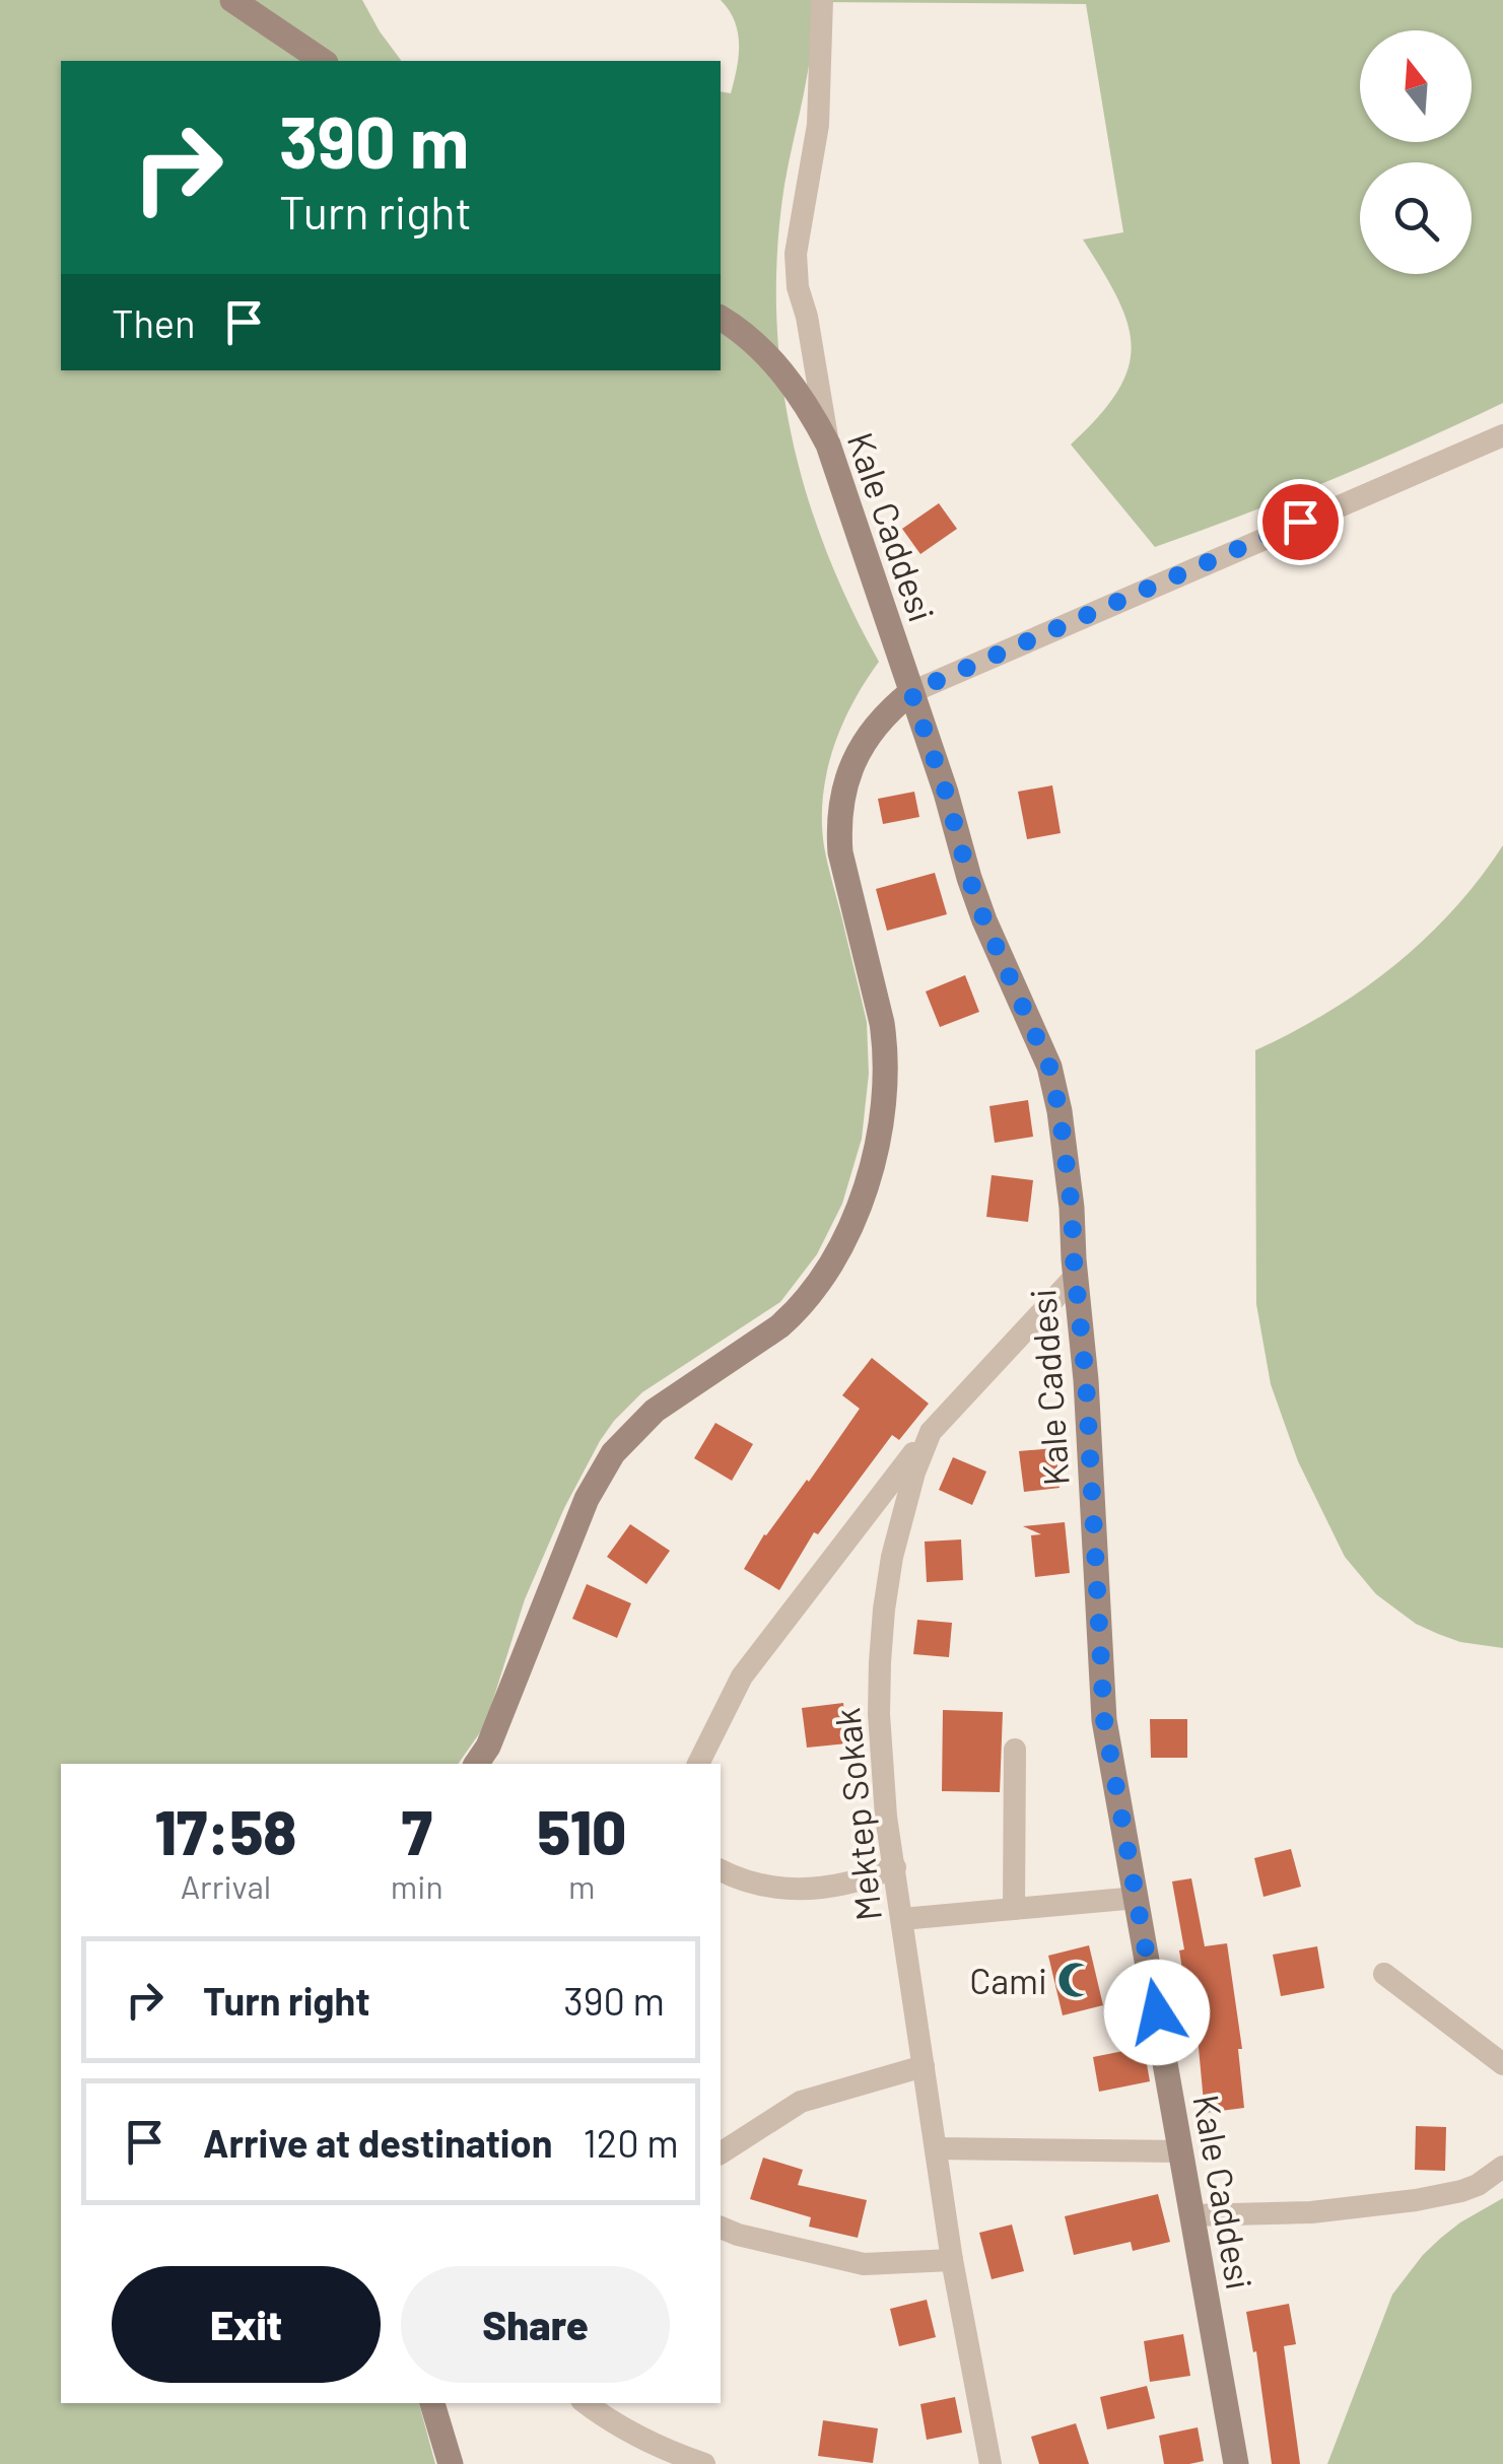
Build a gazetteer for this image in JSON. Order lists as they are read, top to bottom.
{
  "streets": {
    "street": ["Kale Caddesi", "Mektep Sokak"]
  },
  "crossings": [
    ["Kale Caddesi", "Mektep Sokak"]
  ],
  "places": {
    "mosque": ["Cami"]
  },
  "north": "top",
  "page": {
    "turn": ["390 m", "Turn right"],
    "then": "Then",
    "eta": [
      "17:58",
      "Arrival",
      "7",
      "min",
      "510",
      "m"
    ],
    "list": [
      {
        "name": "Turn right",
        "value": "390 m"
      },
      {
        "name": "Arrive at destination",
        "value": "120 m"
      }
    ],
    "buttons": ["Exit", "Share"]
  }
}
